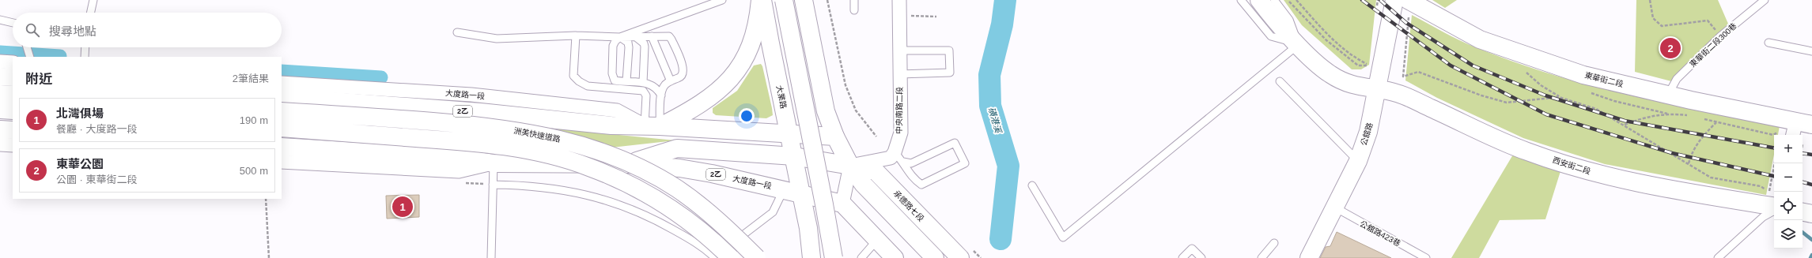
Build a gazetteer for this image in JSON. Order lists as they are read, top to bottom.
{
  "streets": {
    "main road": [
      "東華街二段",
      "大度路一段",
      "大業路",
      "2乙",
      "公舘路",
      "洲美快速道路",
      "西安街二段",
      "承德路七段"
    ],
    "street": ["中央南路二段"],
    "lane": ["東華街二段300巷", "公舘路423巷"]
  },
  "crossings": [
    ["東華街二段300巷", "東華街二段"],
    ["大度路一段", "大業路"],
    ["大度路一段", "2乙"],
    ["大度路一段", "承德路七段"],
    ["大業路", "2乙"],
    ["大業路", "承德路七段"],
    ["公舘路", "西安街二段"],
    ["公舘路", "公舘路423巷"]
  ],
  "water": ["磺港溪"],
  "page": {
    "search": "搜尋地點",
    "pins": ["2", "1"],
    "heading": ["附近", "2筆結果"],
    "list": [
      {
        "mark": "1",
        "name": "北灣俱場",
        "note": "餐廳 · 大度路一段",
        "value": "190 m"
      },
      {
        "mark": "2",
        "name": "東華公園",
        "note": "公園 · 東華街二段",
        "value": "500 m"
      }
    ],
    "map_buttons": ["+", "−"]
  }
}
